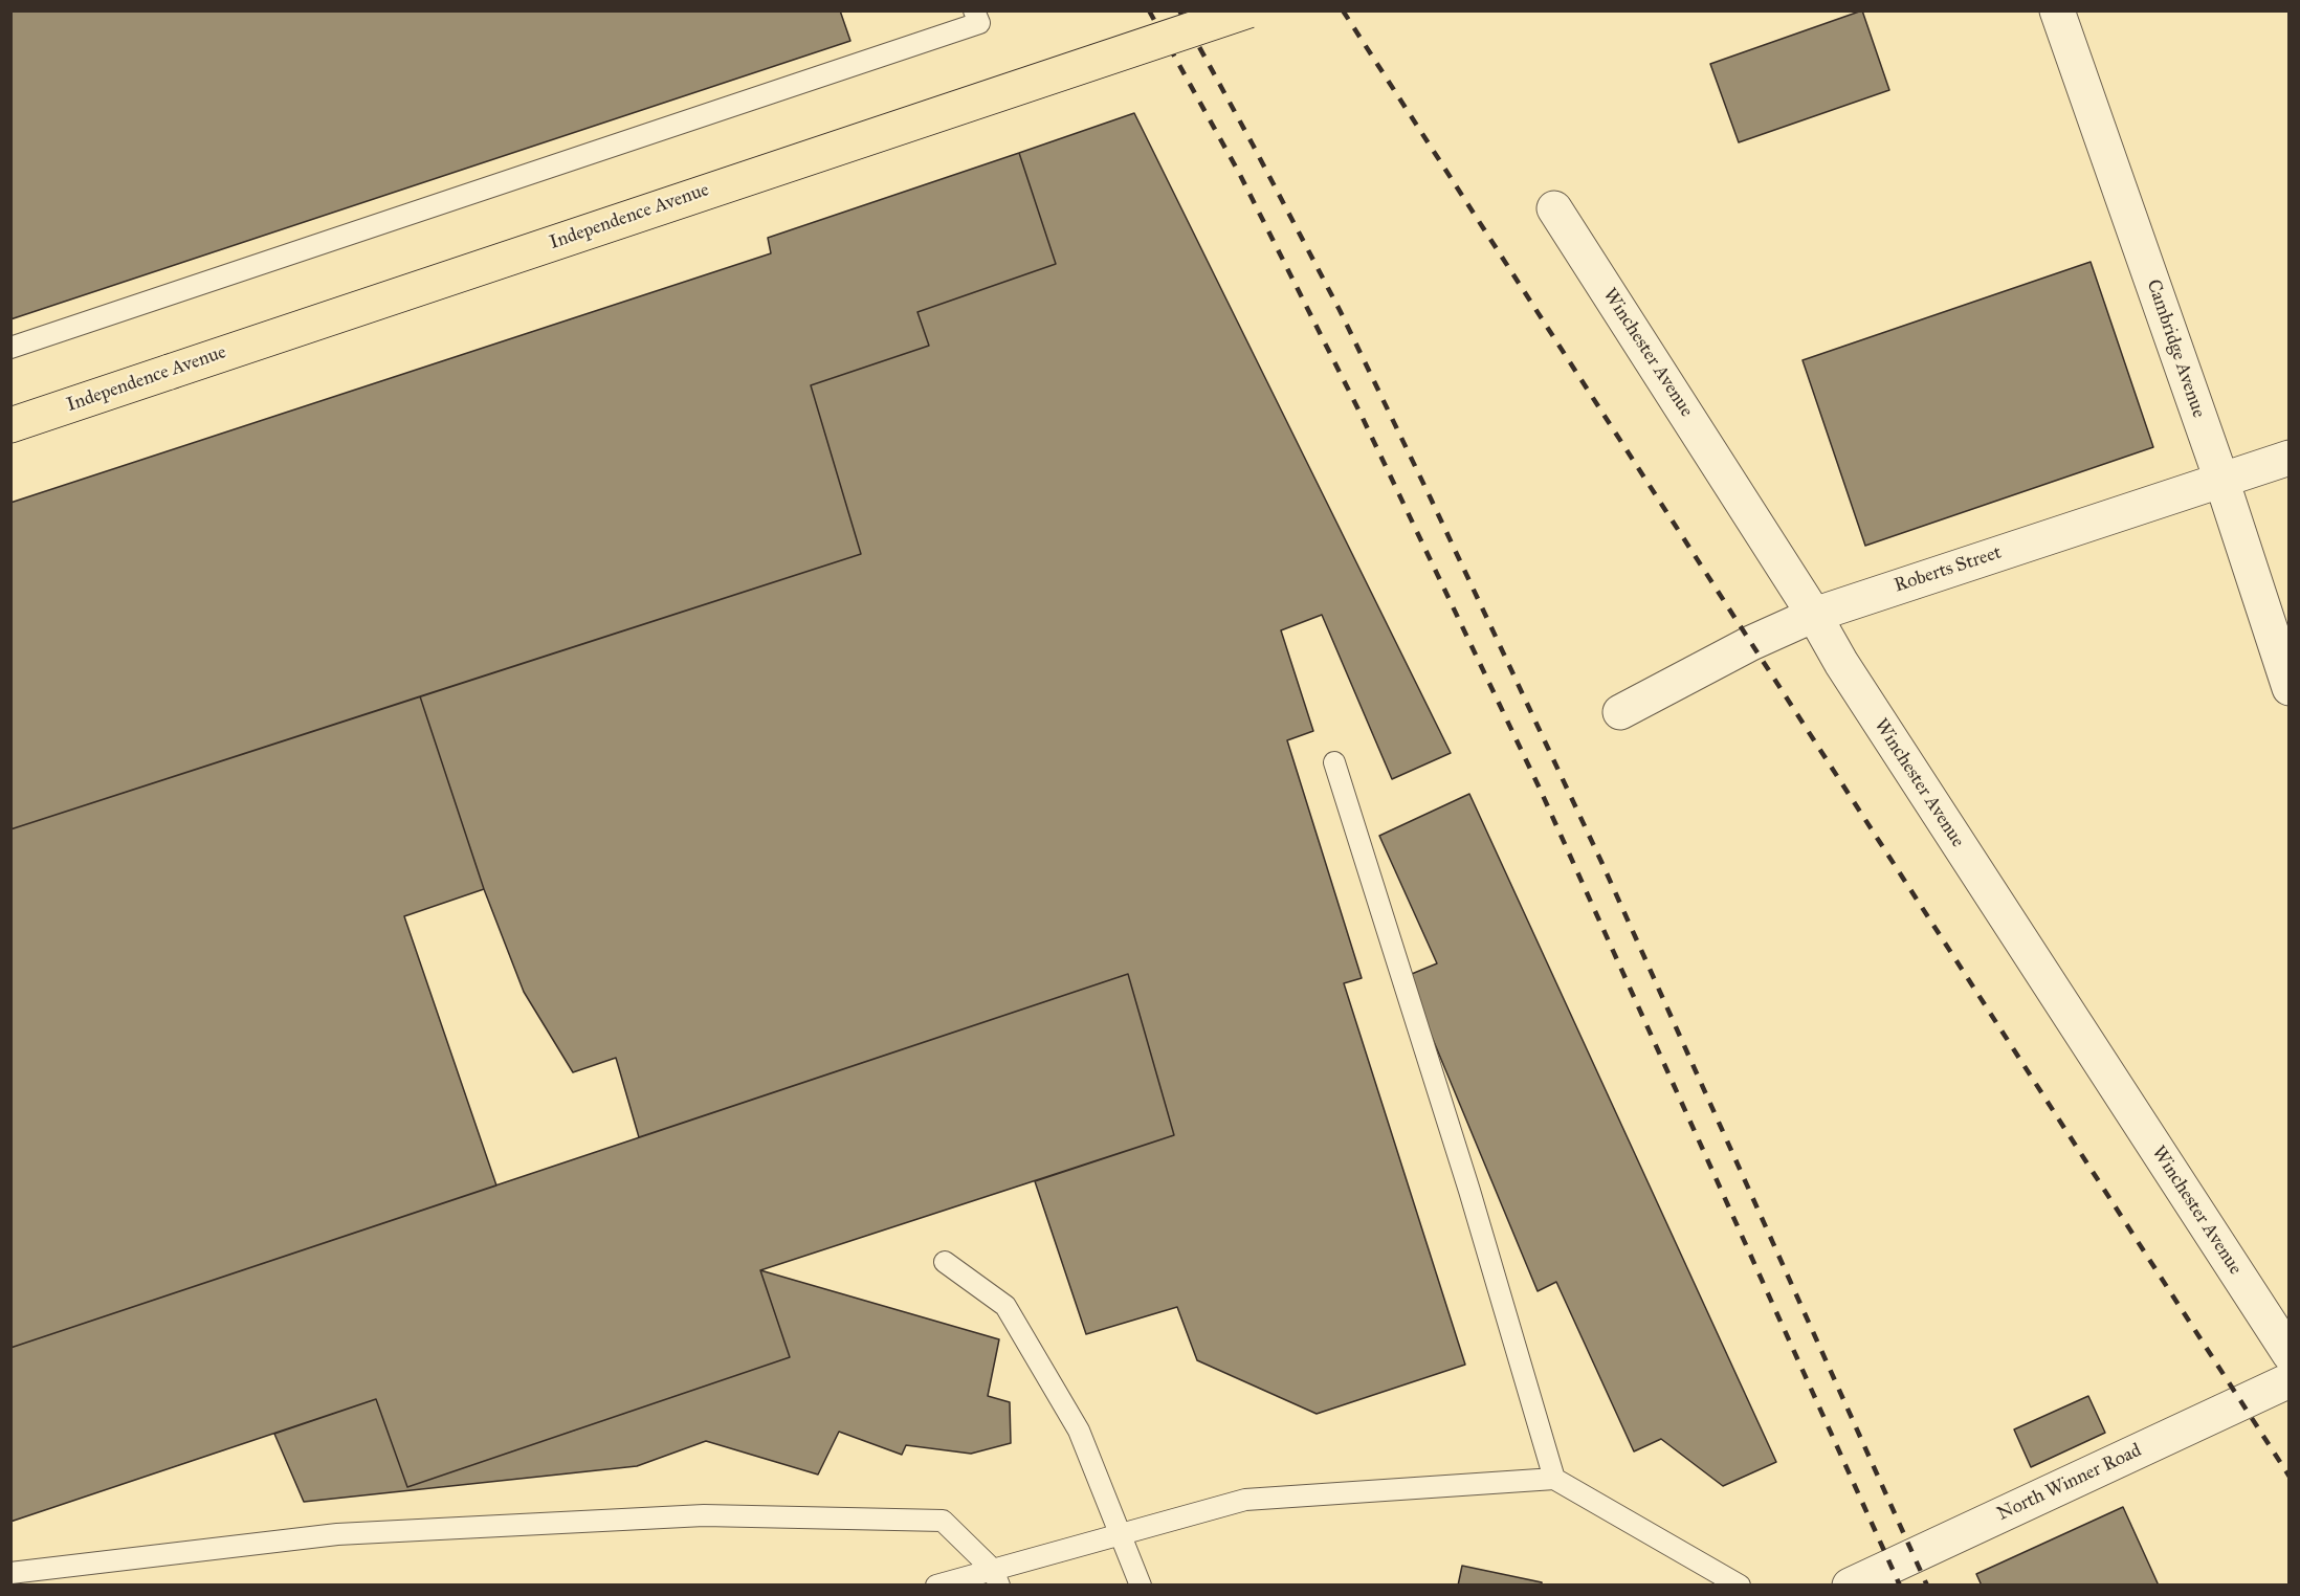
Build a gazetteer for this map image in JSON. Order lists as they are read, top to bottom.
{
  "streets": {
    "main road": ["Independence Avenue"],
    "street": [
      "Cambridge Avenue",
      "Winchester Avenue",
      "Roberts Street",
      "North Winner Road"
    ]
  },
  "crossings": [
    ["Cambridge Avenue", "Roberts Street"],
    ["Winchester Avenue", "Roberts Street"]
  ]
}
